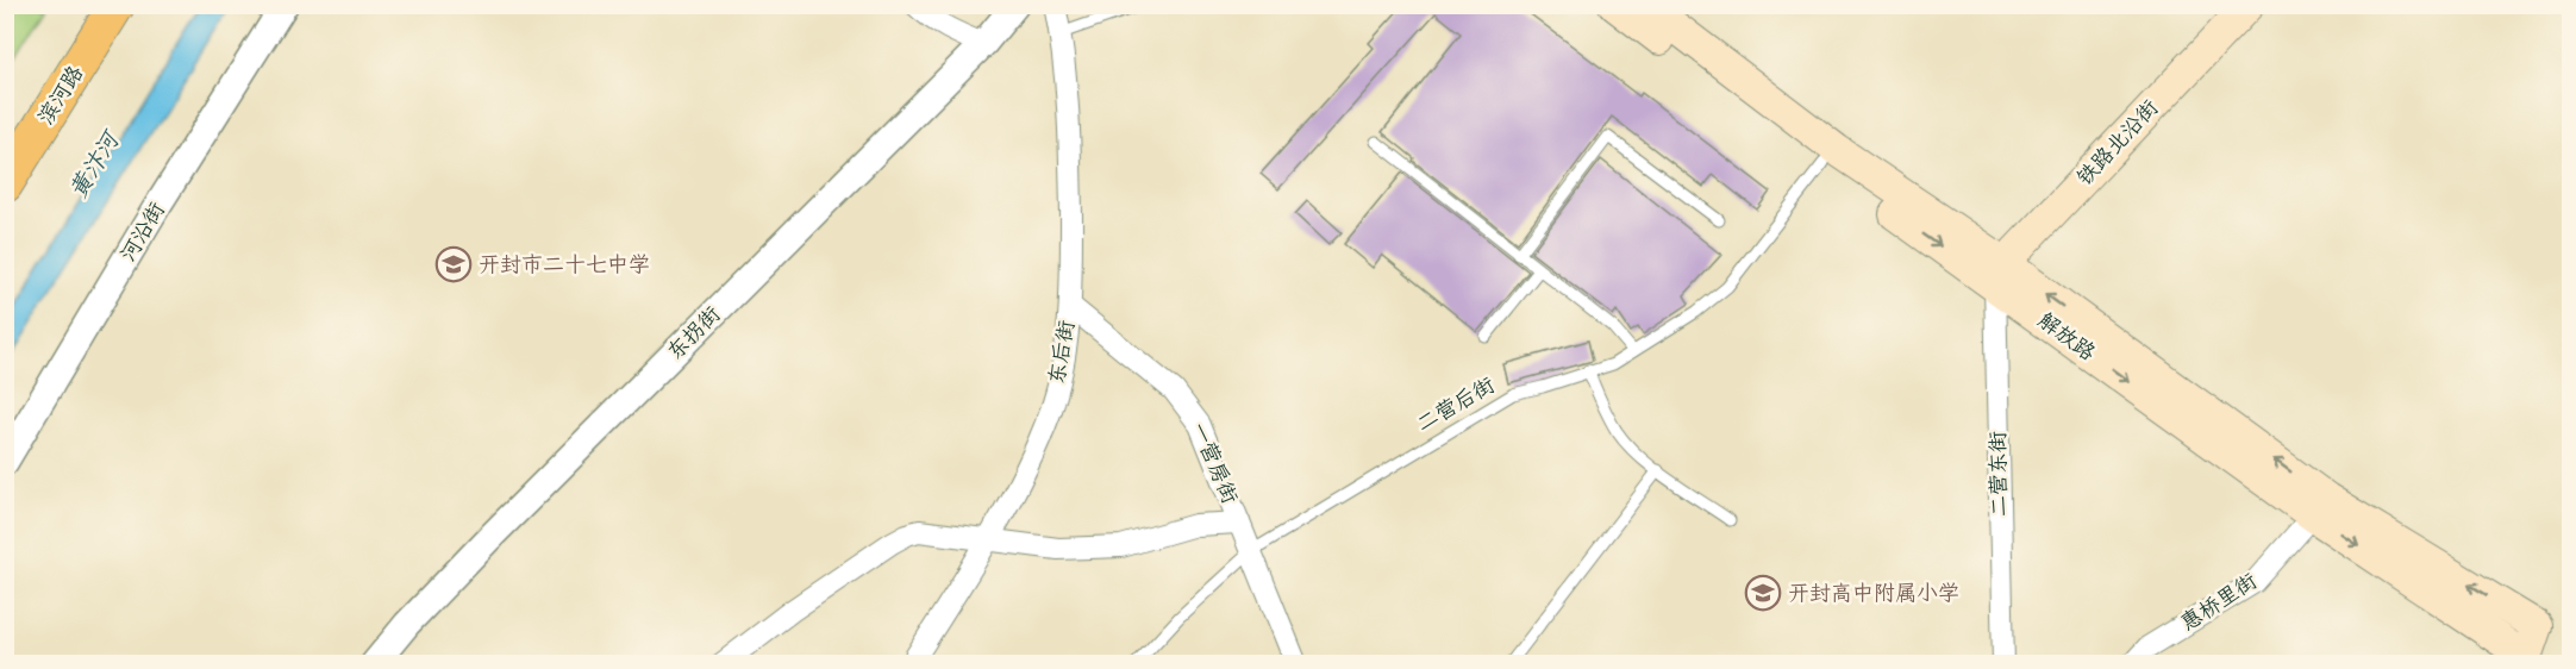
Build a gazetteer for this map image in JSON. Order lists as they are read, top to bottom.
{
  "streets": {
    "main road": ["滨河路", "铁路北沿街", "解放路"],
    "street": [
      "河沿街",
      "东拐街",
      "东后街",
      "一营房街",
      "二营东街",
      "惠桥里街"
    ],
    "lane": ["二营后街"]
  },
  "crossings": [
    ["铁路北沿街", "解放路"],
    ["铁路北沿街", "二营东街"],
    ["解放路", "二营后街"],
    ["解放路", "二营东街"],
    ["解放路", "惠桥里街"],
    ["东后街", "一营房街"],
    ["二营后街", "一营房街"]
  ],
  "water": ["黄汴河"],
  "places": {
    "school or university": ["开封市二十七中学", "开封高中附属小学"]
  }
}
